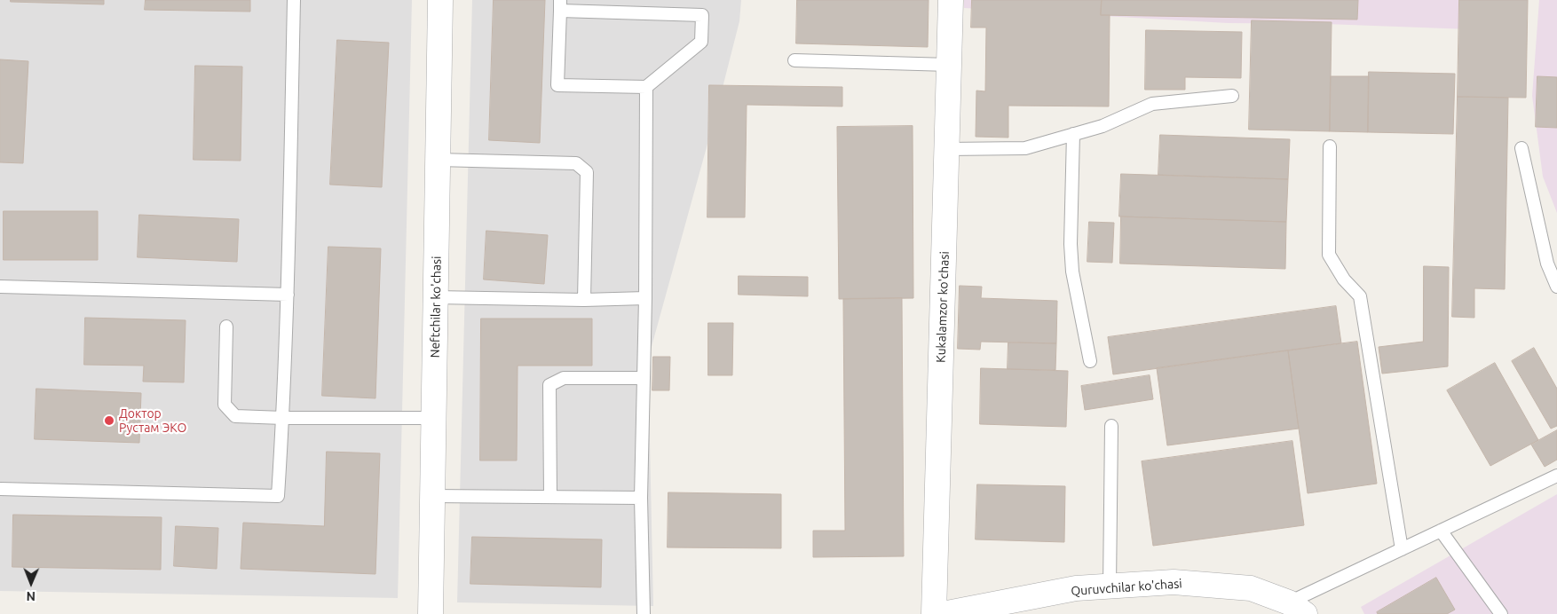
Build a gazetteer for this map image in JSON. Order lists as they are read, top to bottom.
{
  "streets": {
    "street": ["Neftchilar ko'chasi", "Kukalamzor ko'chasi", "Quruvchilar ko'chasi"]
  },
  "places": ["Доктор Рустам ЭКО"],
  "north": "bottom"
}
